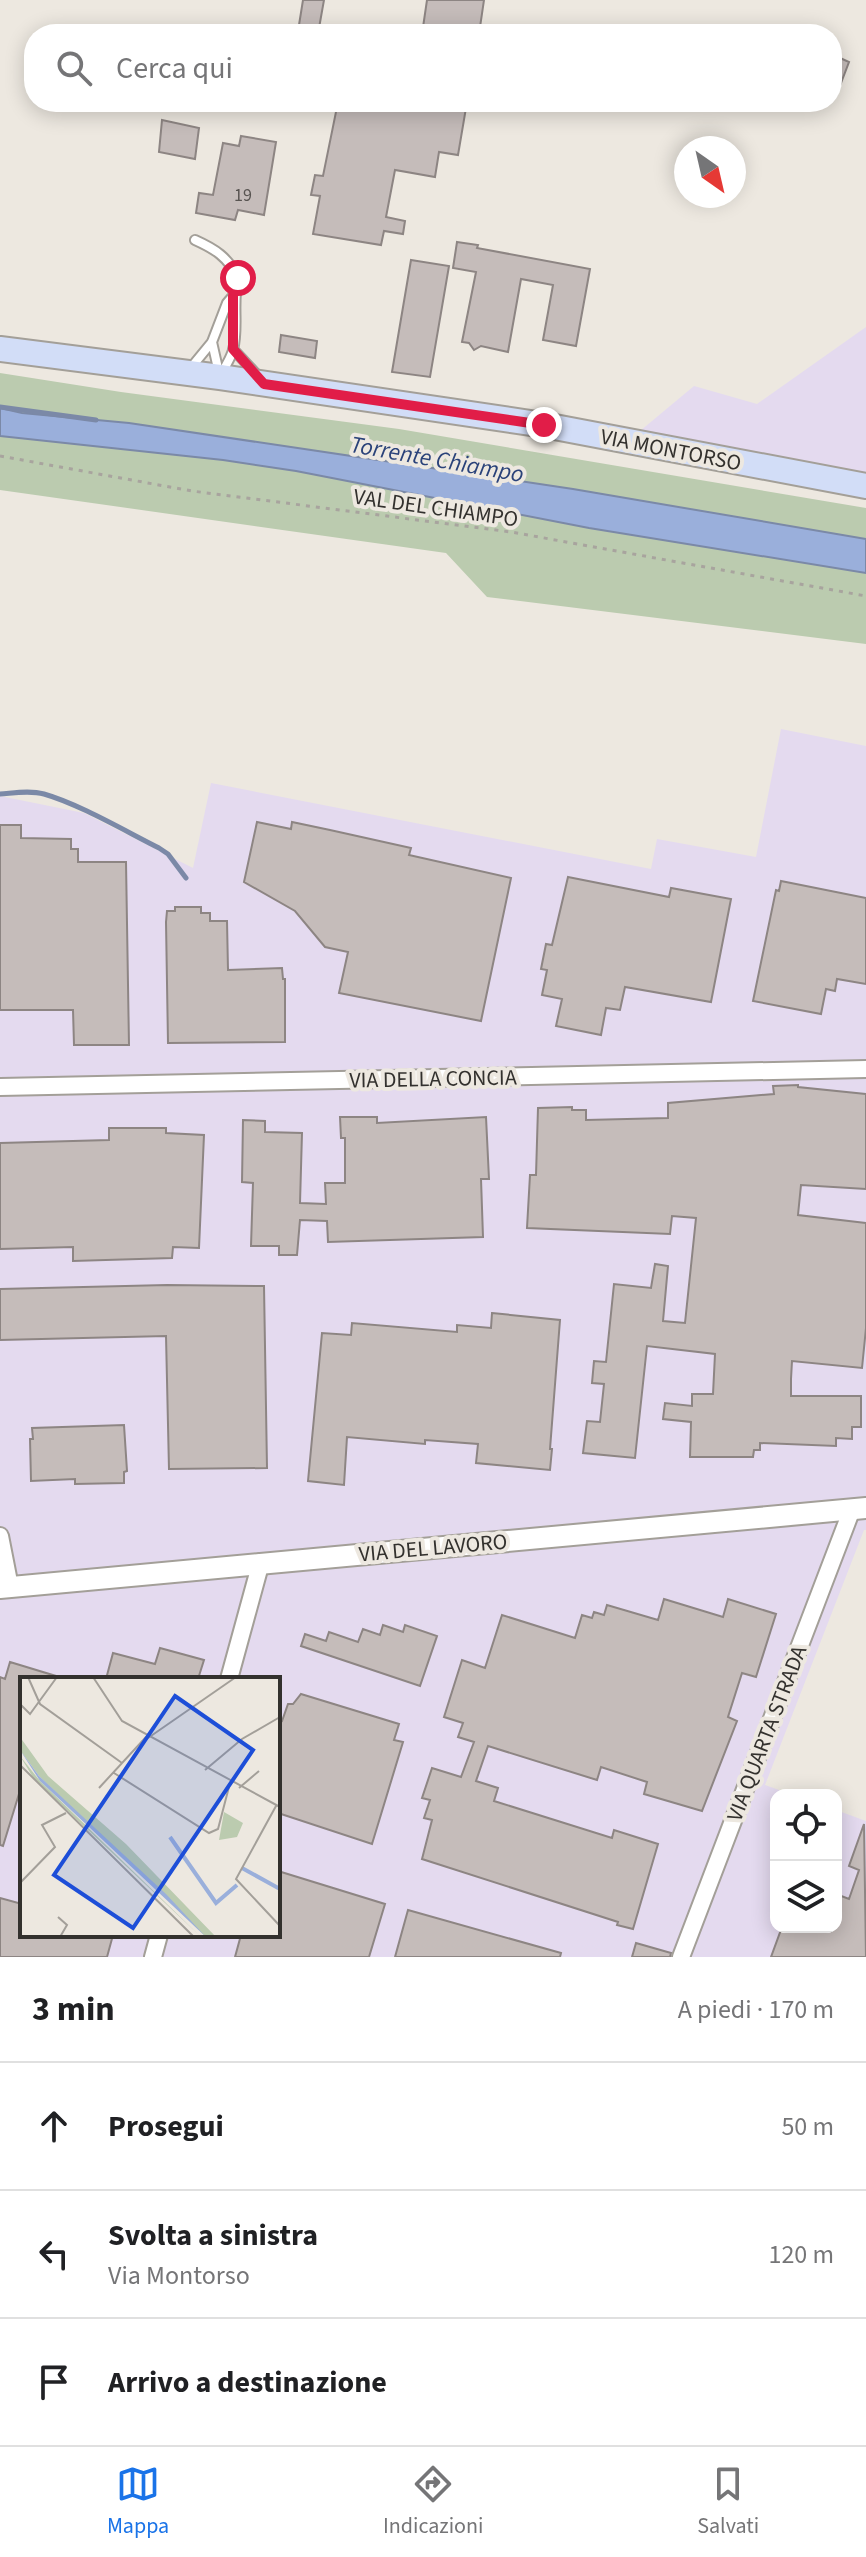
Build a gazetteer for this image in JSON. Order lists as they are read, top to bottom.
{
  "streets": {
    "main road": ["VIA MONTORSO"],
    "street": ["VIA DELLA CONCIA", "VIA DEL LAVORO", "VIA QUARTA STRADA"],
    "path": ["VAL DEL CHIAMPO"]
  },
  "crossings": [
    ["VIA DEL LAVORO", "VIA QUARTA STRADA"]
  ],
  "water": ["Torrente Chiampo"],
  "house_numbers": ["19"],
  "north": "bottom right",
  "page": {
    "search": "Cerca qui",
    "heading": ["3 min", "A piedi · 170 m"],
    "list": [
      ["Prosegui", "50 m"],
      ["Svolta a sinistra", "Via Montorso", "120 m"],
      "Arrivo a destinazione"
    ],
    "nav": ["Mappa", "Indicazioni", "Salvati"]
  }
}
